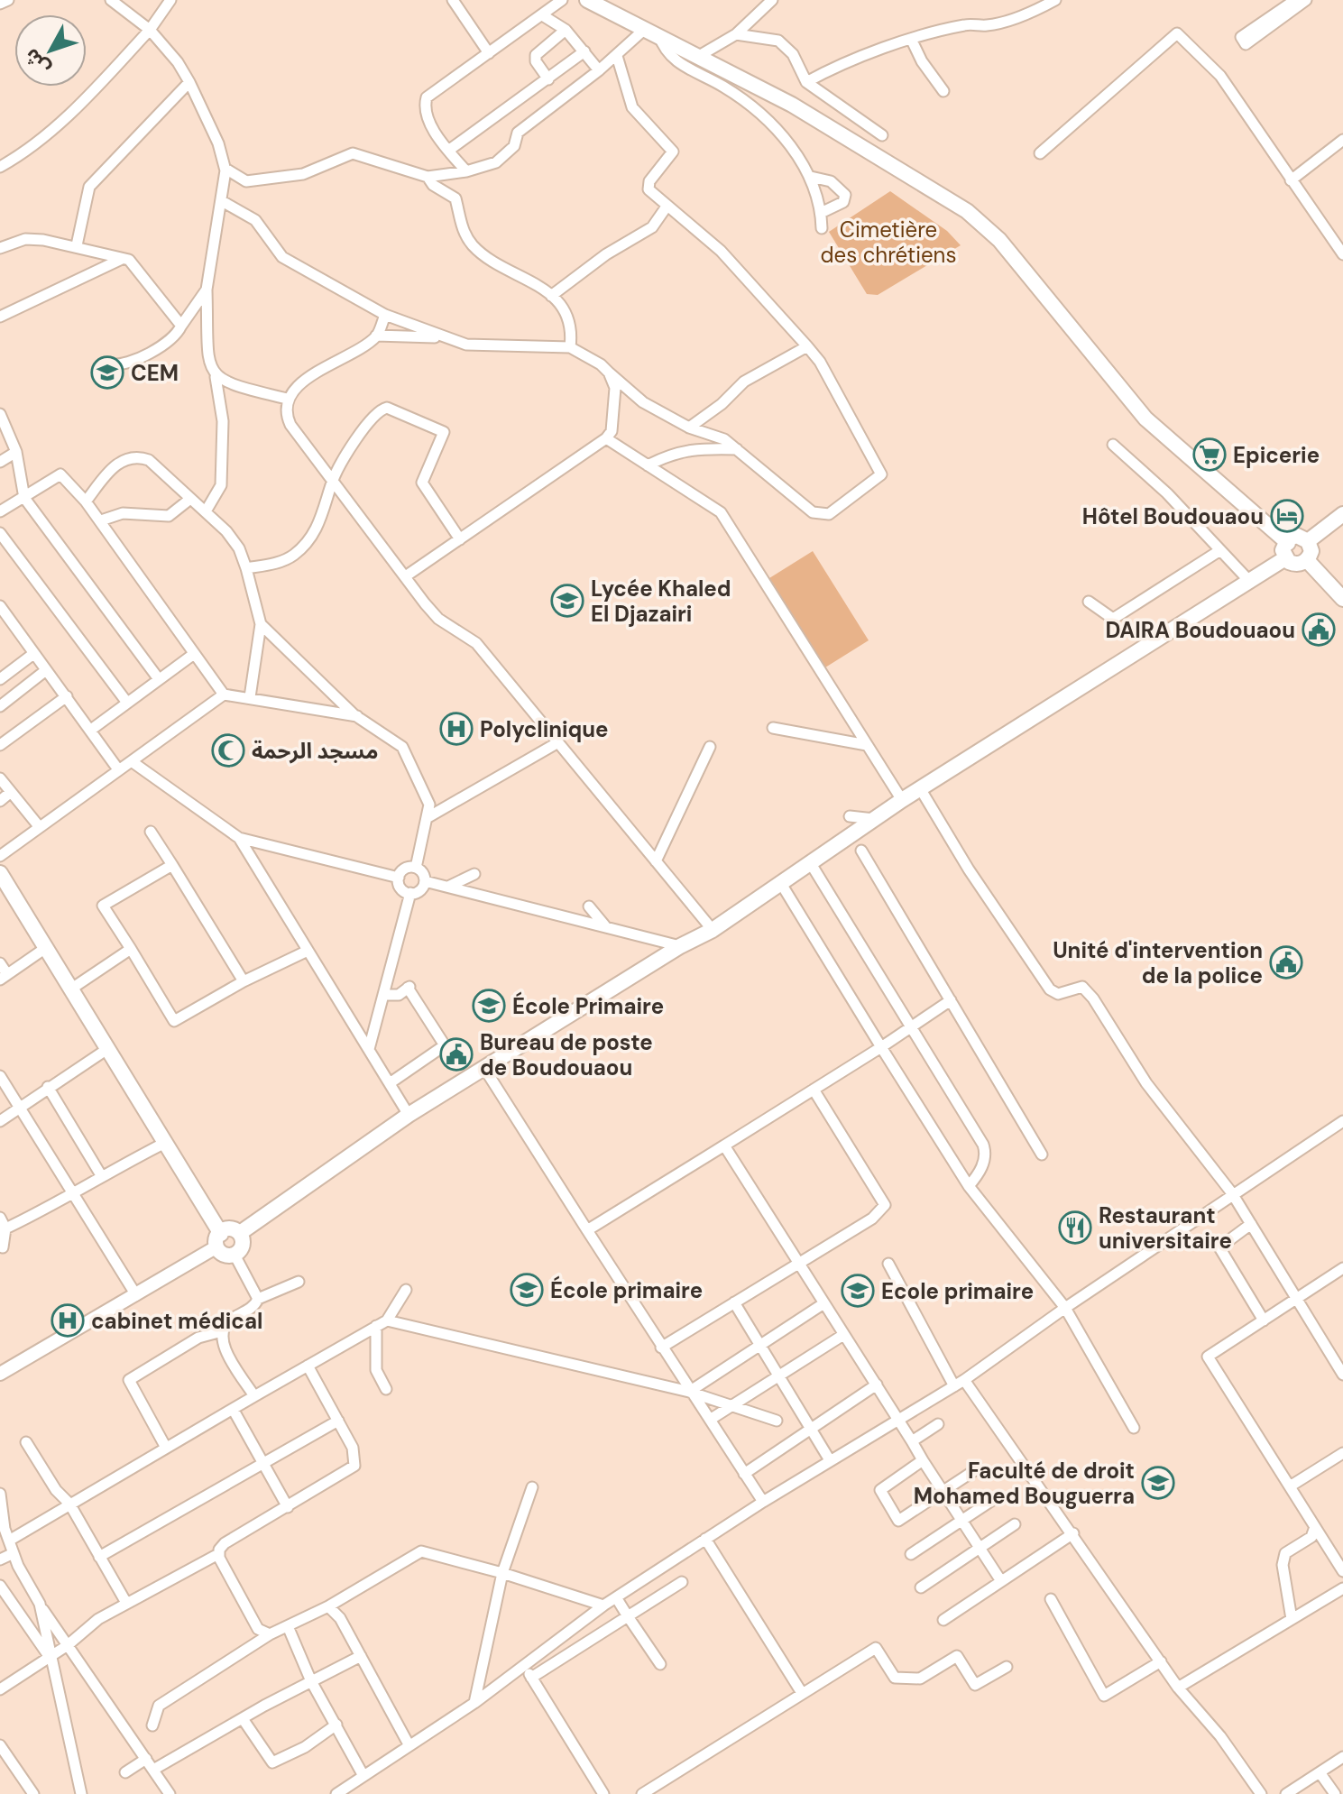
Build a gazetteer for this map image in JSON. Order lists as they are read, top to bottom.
{
  "parks": ["Cimetière des chrétiens"],
  "places": {
    "school or university": [
      "CEM",
      "Lycée Khaled El Djazairi",
      "École Primaire",
      "École primaire",
      "Ecole primaire",
      "Faculté de droit Mohamed Bouguerra"
    ],
    "supermarket": ["Epicerie"],
    "hotel": ["Hôtel Boudouaou"],
    "public building": ["DAIRA Boudouaou", "Unité d'intervention de la police", "Bureau de poste de Boudouaou"],
    "hospital": ["Polyclinique", "cabinet médical"],
    "mosque": ["مسجد الرحمة"],
    "restaurant": ["Restaurant universitaire"]
  },
  "north": "bottom left"
}
